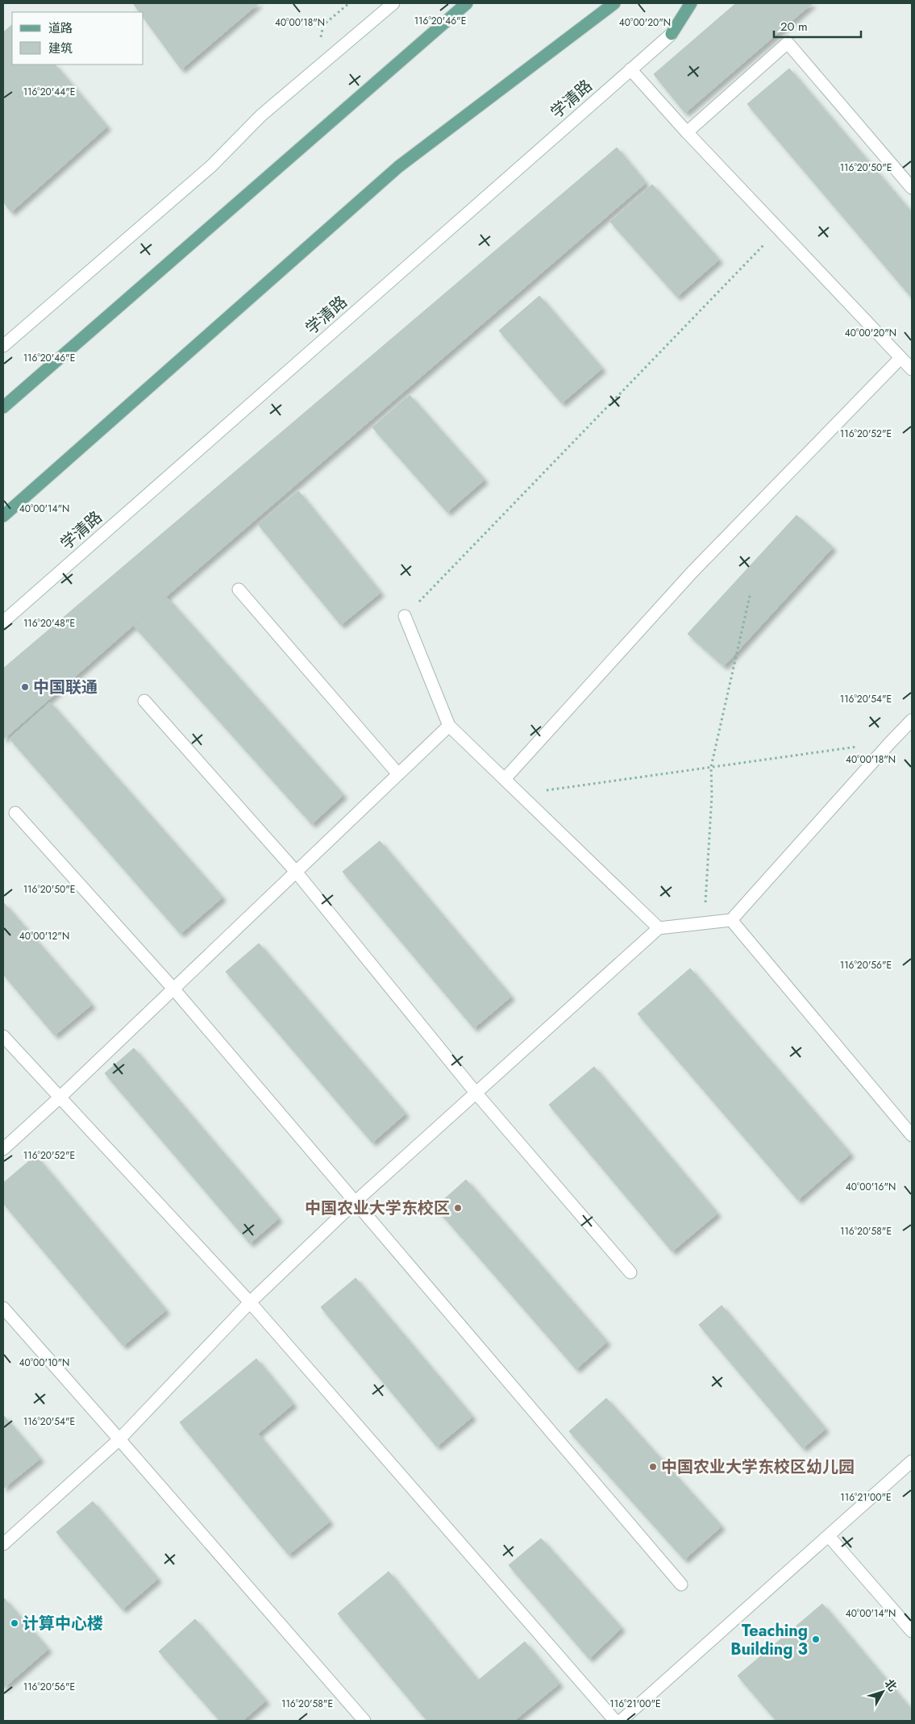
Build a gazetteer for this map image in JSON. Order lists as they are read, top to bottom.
{
  "streets": {
    "street": ["学清路"]
  },
  "places": [
    "中国联通",
    "中国农业大学东校区",
    "中国农业大学东校区幼儿园",
    "计算中心楼",
    "Teaching Building 3"
  ],
  "legend": ["道路", "建筑"],
  "scale_bar": "20 m",
  "north": "top right",
  "coordinates": [
    "116°20'46\"E",
    "40°00'18\"N",
    "40°00'20\"N",
    "116°20'44\"E",
    "116°20'50\"E",
    "116°20'52\"E",
    "40°00'14\"N",
    "116°20'48\"E",
    "116°20'54\"E",
    "40°00'12\"N",
    "116°20'56\"E",
    "40°00'16\"N",
    "116°20'58\"E",
    "40°00'10\"N",
    "116°21'00\"E"
  ]
}
